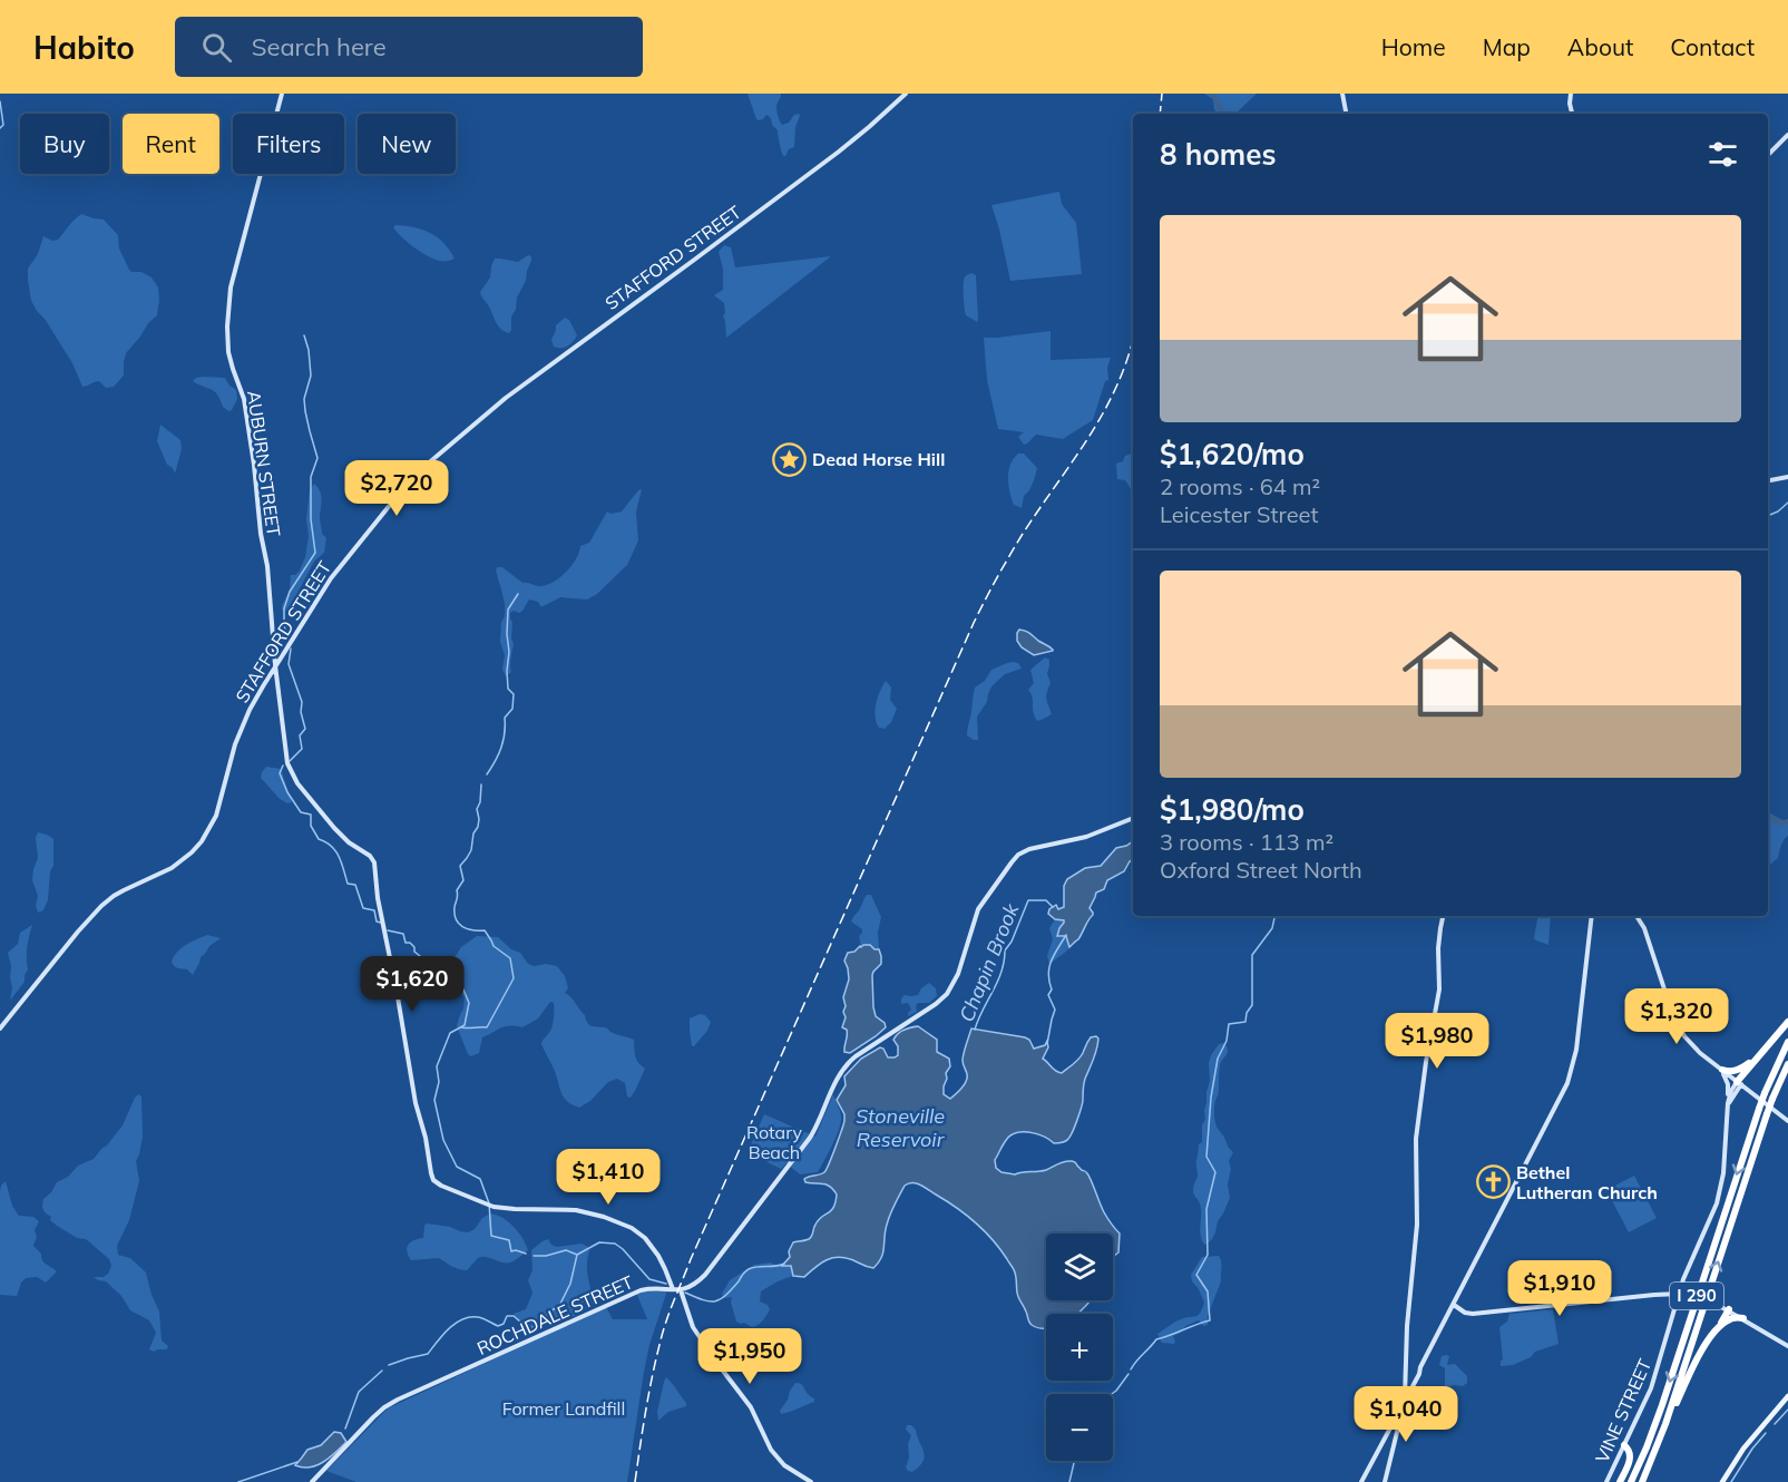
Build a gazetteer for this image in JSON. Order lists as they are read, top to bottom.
{
  "streets": {
    "highway": ["I 290"],
    "street": [
      "STAFFORD STREET",
      "AUBURN STREET",
      "ROCHDALE STREET",
      "VINE STREET"
    ]
  },
  "crossings": [
    ["STAFFORD STREET", "AUBURN STREET"],
    ["AUBURN STREET", "ROCHDALE STREET"]
  ],
  "water": ["Chapin Brook", "Stoneville Reservoir"],
  "parks": ["Rotary Beach", "Former Landfill"],
  "places": {
    "place": ["Dead Horse Hill"],
    "church": ["Bethel Lutheran Church"]
  },
  "page": {
    "header": "Habito",
    "search": "Search here",
    "nav": [
      "Home",
      "Map",
      "About",
      "Contact"
    ],
    "chip": [
      "Buy",
      "Rent",
      "Filters",
      "New"
    ],
    "heading": "8 homes",
    "list": [
      {
        "name": "$1,620/mo",
        "note": "2 rooms · 64 m² · Leicester Street"
      },
      {
        "name": "$1,980/mo",
        "note": "3 rooms · 113 m² · Oxford Street North"
      }
    ],
    "price": [
      "$2,720",
      "$1,620",
      "$1,320",
      "$1,980",
      "$1,410",
      "$1,910",
      "$1,950",
      "$1,040"
    ],
    "map_buttons": ["+", "−"]
  }
}
